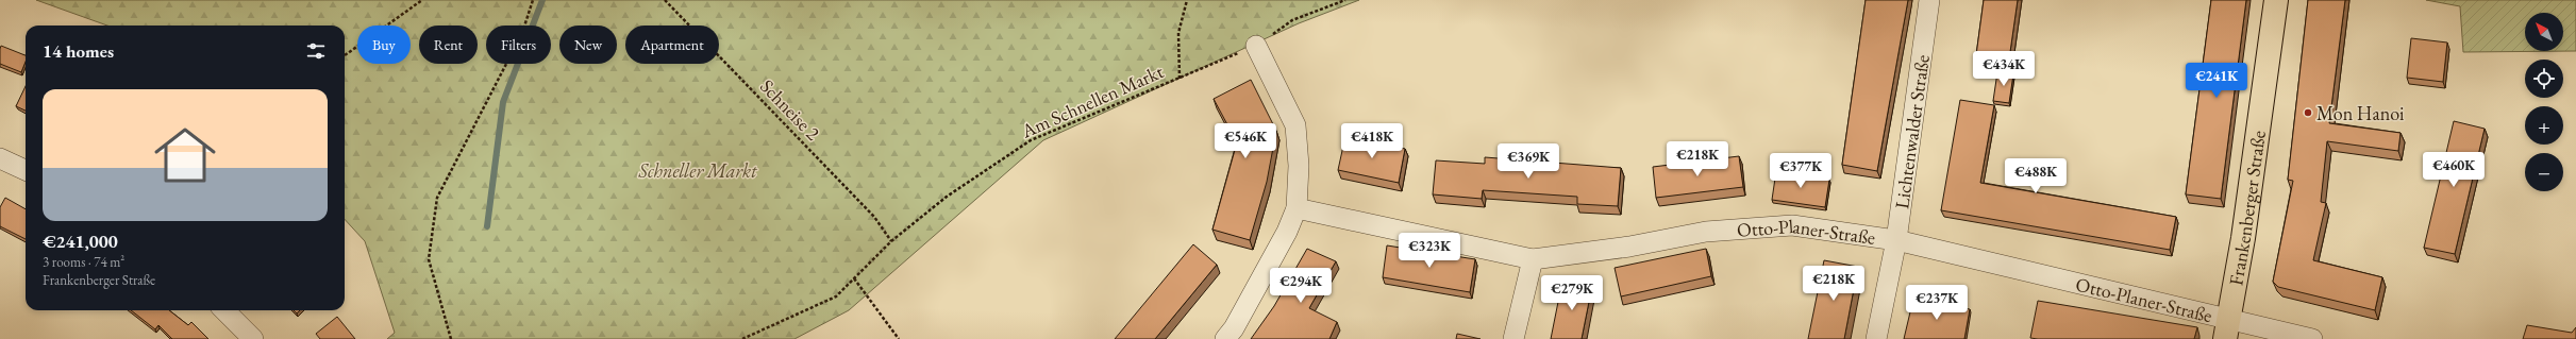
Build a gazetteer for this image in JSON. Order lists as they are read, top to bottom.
{
  "streets": {
    "main road": ["Frankenberger Straße"],
    "street": ["Lichtenwalder Straße", "Otto-Planer-Straße"],
    "path": ["Am Schnellen Markt", "Schneise 2"]
  },
  "crossings": [
    ["Am Schnellen Markt", "Schneise 2"],
    ["Lichtenwalder Straße", "Otto-Planer-Straße"],
    ["Frankenberger Straße", "Otto-Planer-Straße"]
  ],
  "parks": ["Schneller Markt"],
  "places": ["Mon Hanoi"],
  "north": "top left",
  "page": {
    "map_buttons": ["+", "−"],
    "chip": [
      "Buy",
      "Rent",
      "Filters",
      "New",
      "Apartment"
    ],
    "heading": "14 homes",
    "price": [
      "€434K",
      "€241K",
      "€546K",
      "€418K",
      "€218K",
      "€369K",
      "€460K",
      "€377K",
      "€488K",
      "€323K",
      "€218K",
      "€294K",
      "€279K",
      "€237K"
    ],
    "list": [
      {
        "name": "€241,000",
        "note": "3 rooms · 74 m² · Frankenberger Straße"
      }
    ]
  }
}
